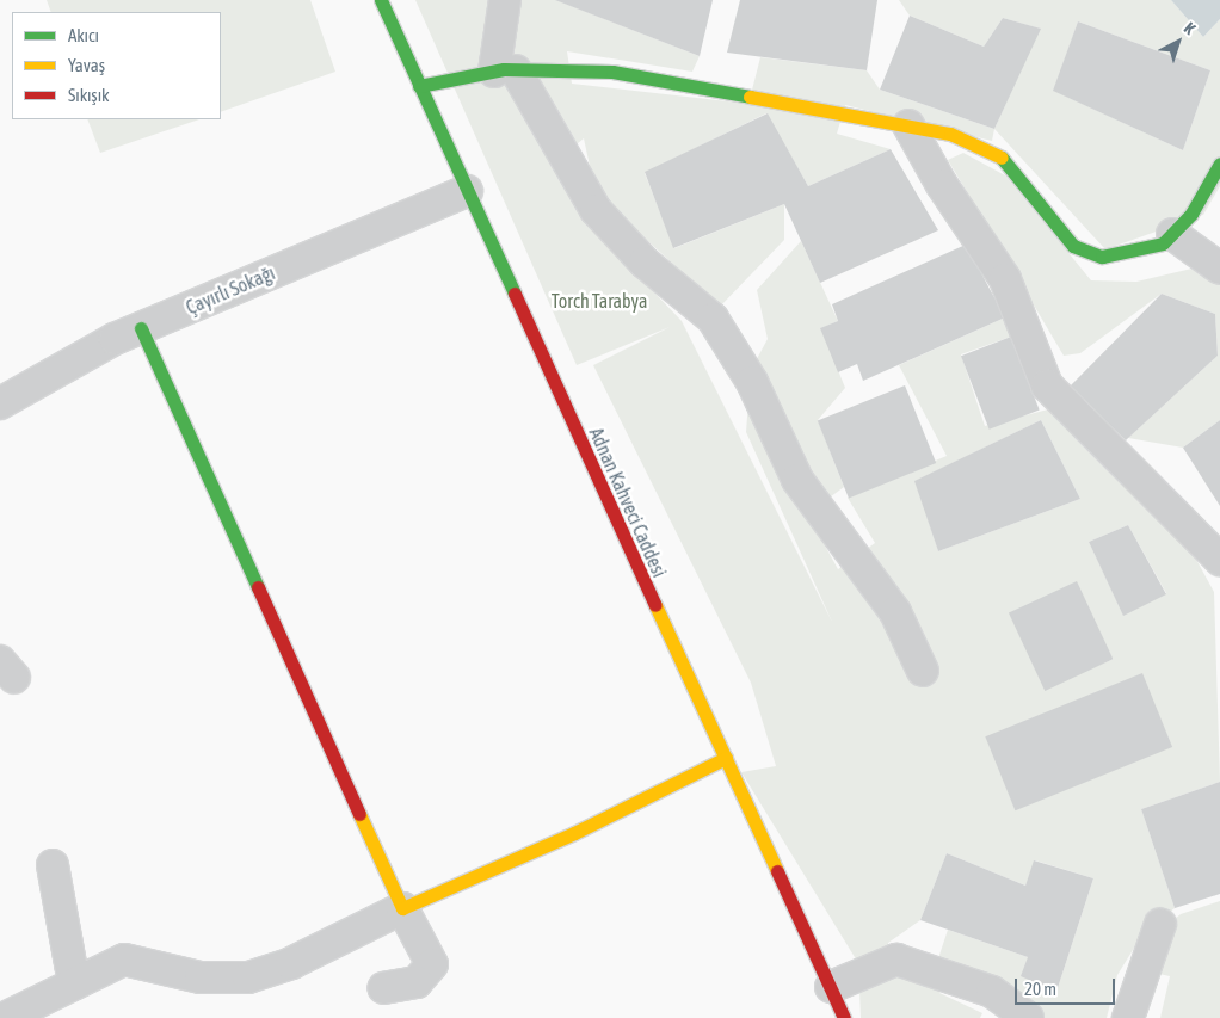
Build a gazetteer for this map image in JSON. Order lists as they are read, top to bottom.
{
  "streets": {
    "street": ["Çayırlı Sokağı", "Adnan Kahveci Caddesi"]
  },
  "crossings": [
    ["Çayırlı Sokağı", "Adnan Kahveci Caddesi"]
  ],
  "parks": ["Torch Tarabya"],
  "legend": ["Akıcı", "Yavaş", "Sıkışık"],
  "scale_bar": "20 m",
  "north": "top right"
}
